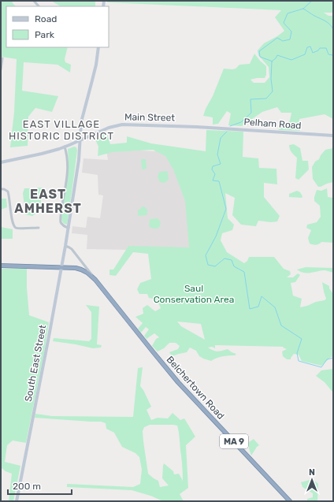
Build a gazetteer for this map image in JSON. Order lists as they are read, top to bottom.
{
  "streets": {
    "highway": ["Belchertown Road", "MA 9"],
    "main road": ["Main Street", "Pelham Road", "South East Street"]
  },
  "crossings": [
    ["Main Street", "Pelham Road"],
    ["Main Street", "South East Street"],
    ["South East Street", "Belchertown Road"],
    ["South East Street", "MA 9"],
    ["Belchertown Road", "MA 9"]
  ],
  "districts": ["EAST VILLAGE HISTORIC DISTRICT", "EAST AMHERST"],
  "parks": ["Saul Conservation Area"],
  "legend": ["Road", "Park"],
  "scale_bar": "200 m",
  "north": "top"
}
